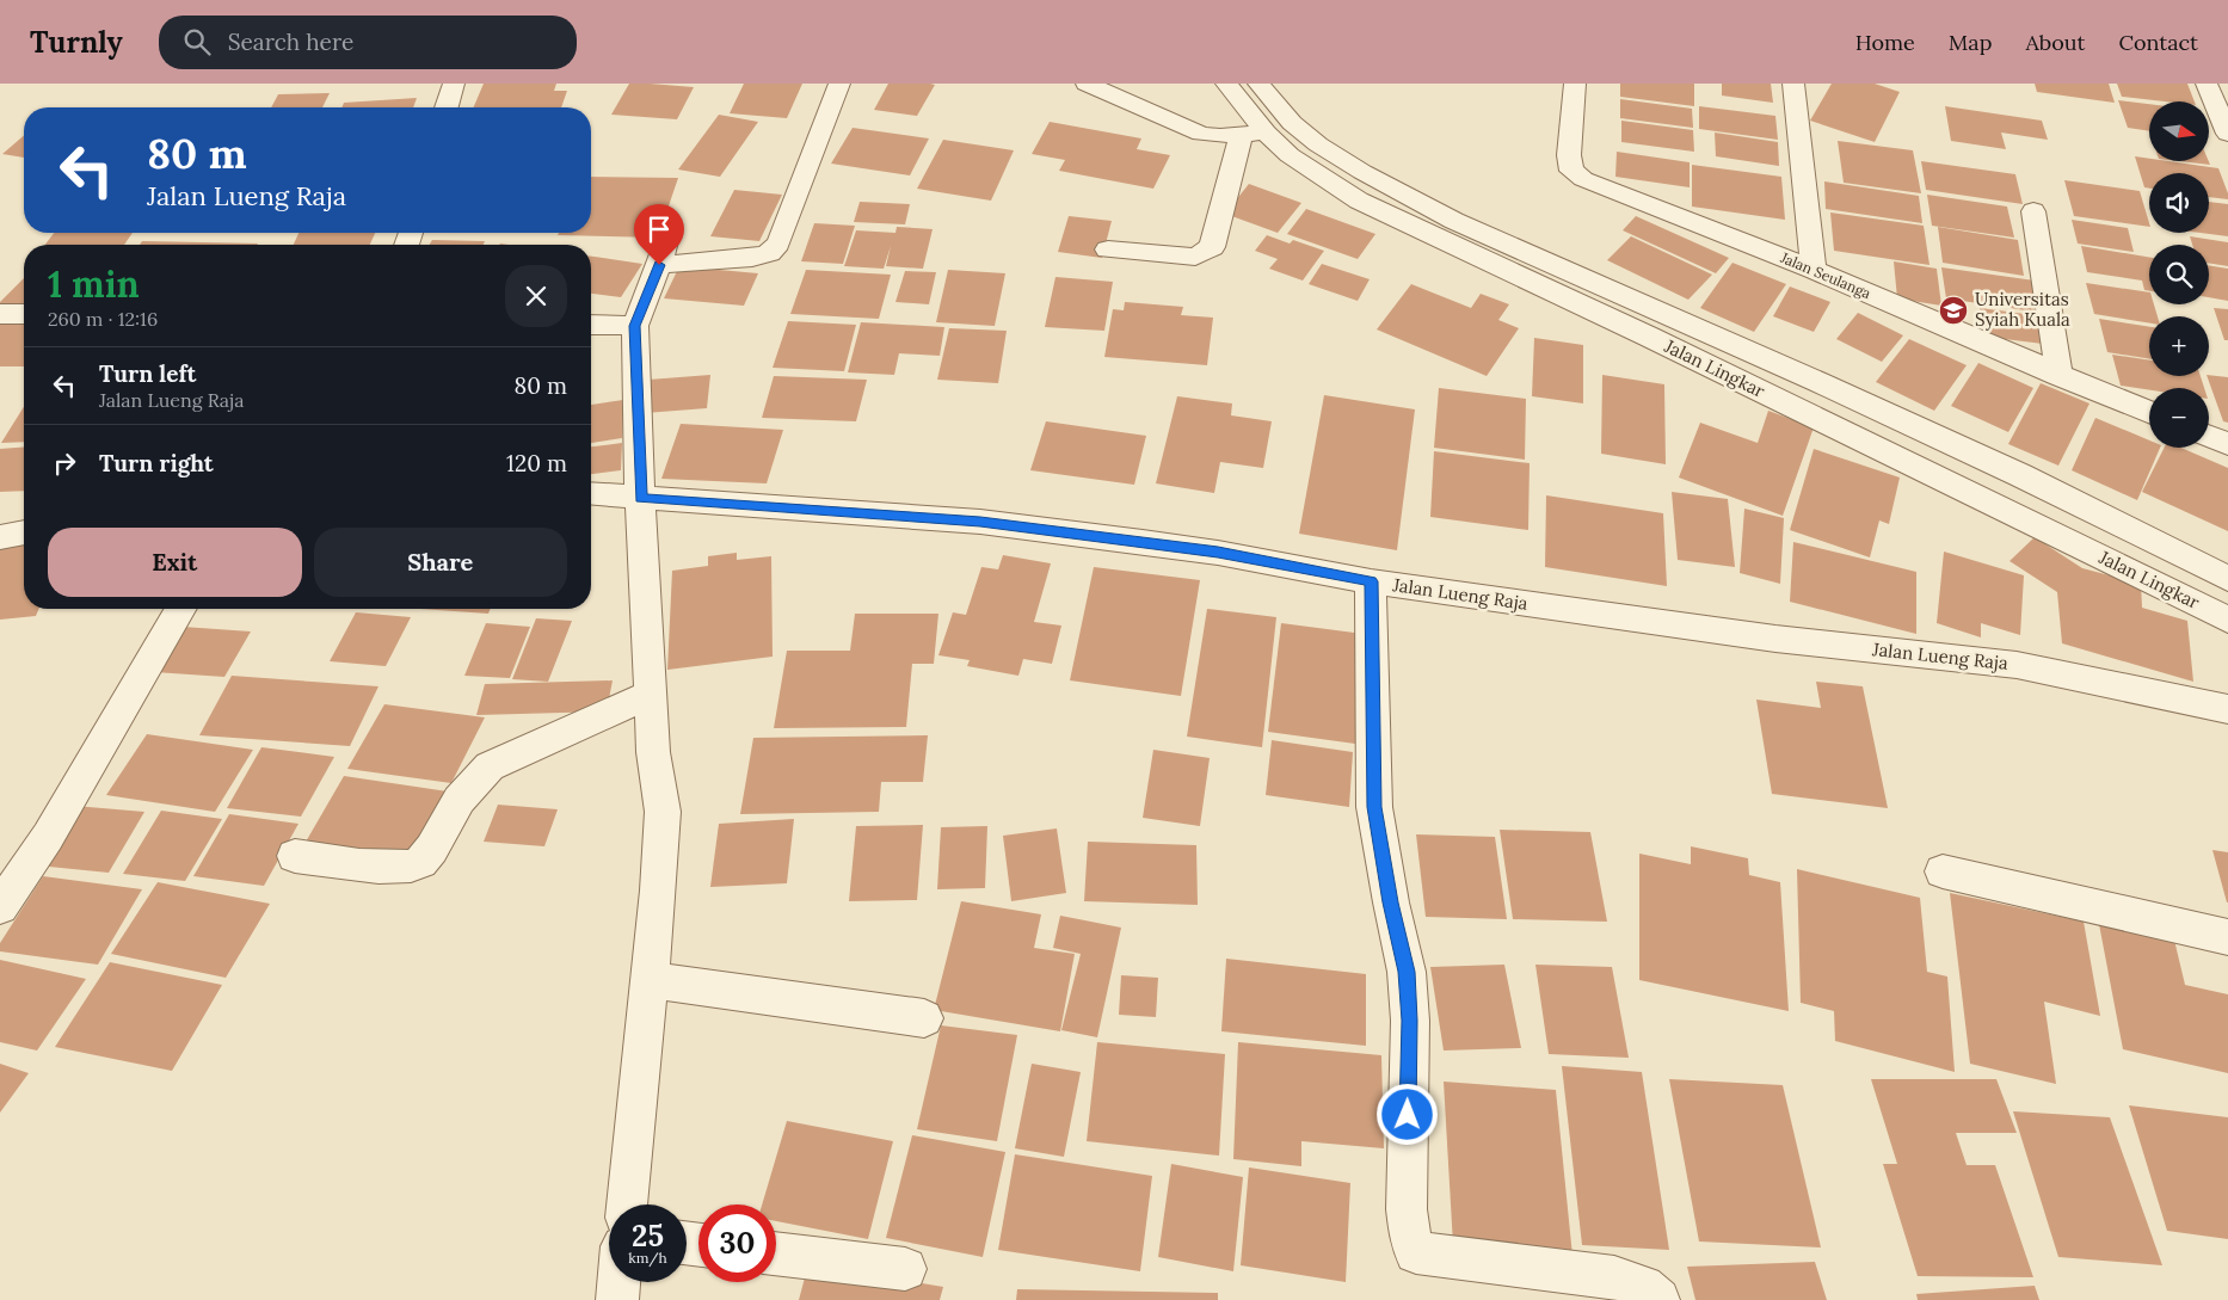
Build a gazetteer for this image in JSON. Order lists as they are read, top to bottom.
{
  "streets": {
    "street": ["Jalan Seulanga", "Jalan Lingkar", "Jalan Lueng Raja"]
  },
  "places": {
    "school or university": ["Universitas Syiah Kuala"]
  },
  "north": "right",
  "page": {
    "header": "Turnly",
    "search": "Search here",
    "nav": [
      "Home",
      "Map",
      "About",
      "Contact"
    ],
    "map_buttons": ["+", "−"],
    "turn": ["80 m", "Jalan Lueng Raja"],
    "heading": ["1 min", "260 m · 12:16"],
    "list": [
      {
        "name": "Turn left",
        "note": "Jalan Lueng Raja",
        "value": "80 m"
      },
      {
        "name": "Turn right",
        "value": "120 m"
      }
    ],
    "buttons": ["Exit", "Share"],
    "speed": "25 km/h",
    "limit": "30"
  }
}
